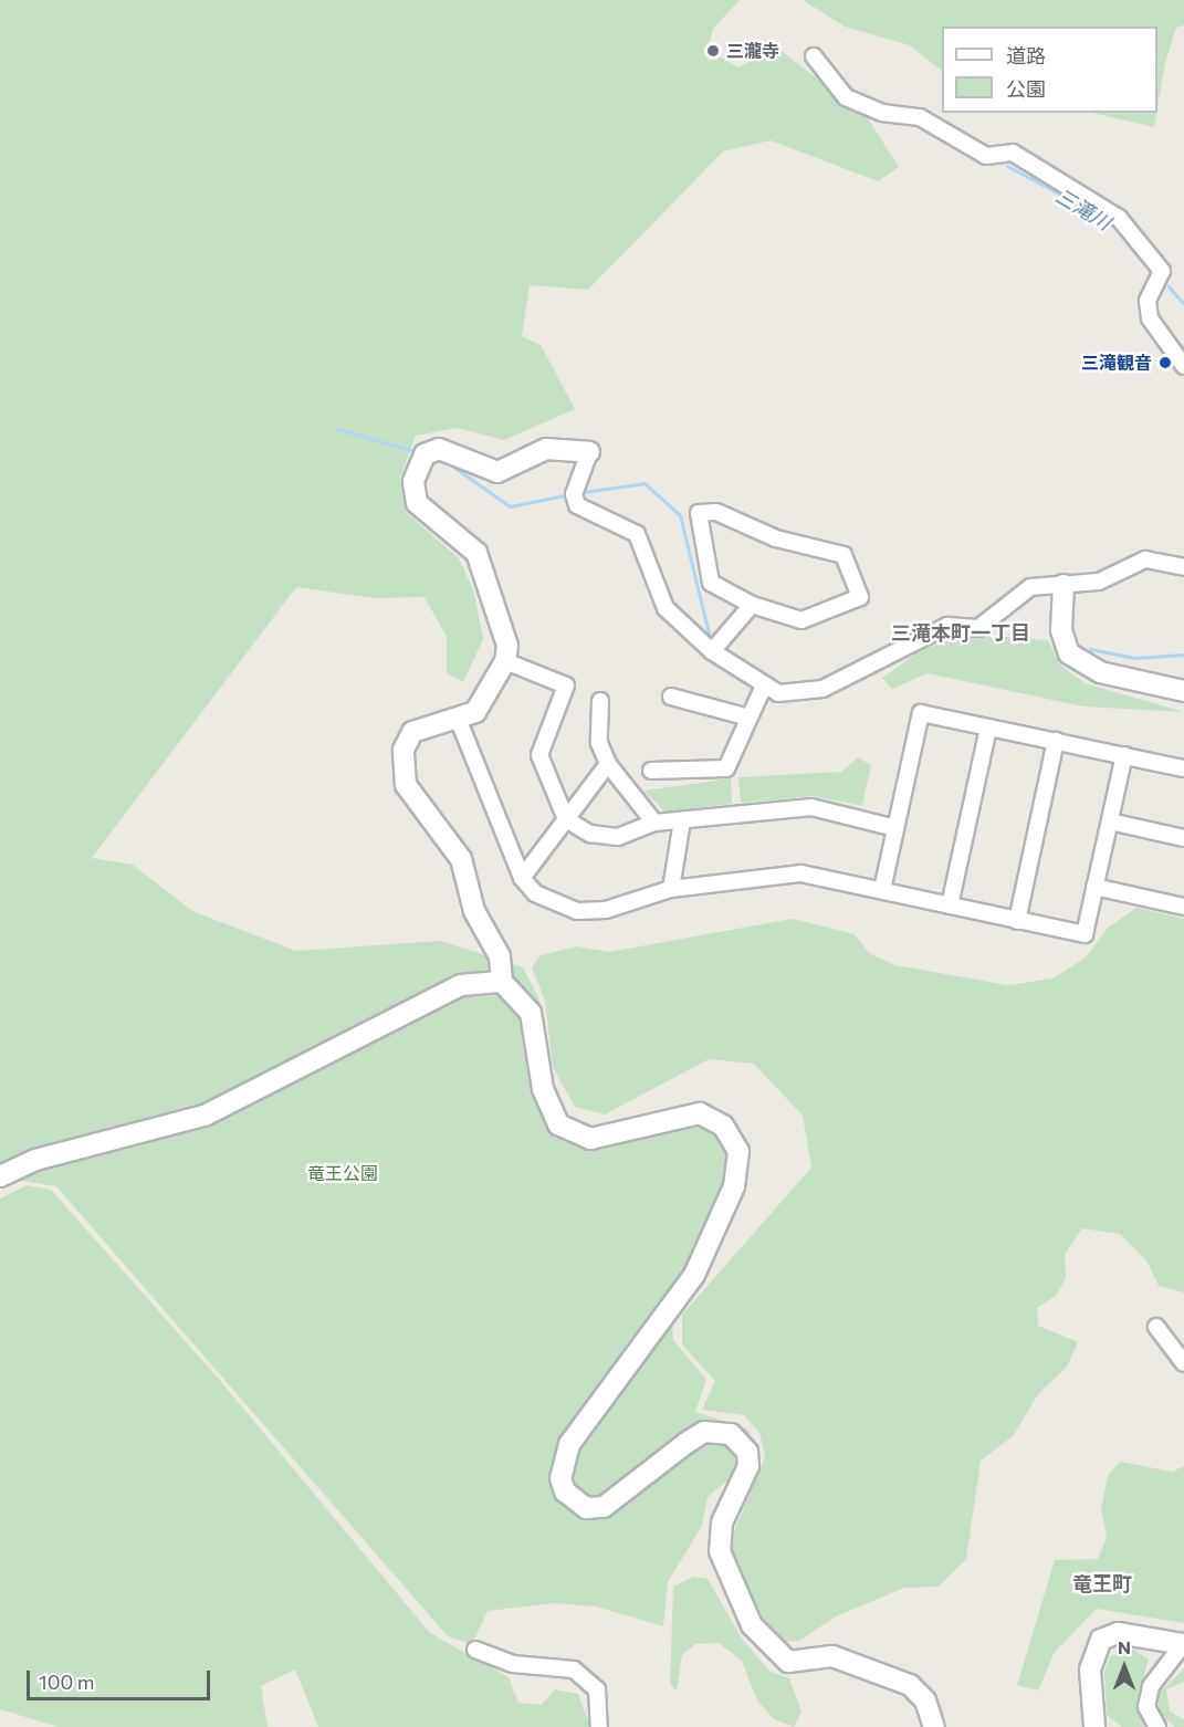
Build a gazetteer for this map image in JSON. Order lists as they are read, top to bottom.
{
  "districts": ["三滝本町一丁目", "竜王町"],
  "water": ["三滝川"],
  "parks": ["竜王公園"],
  "places": ["三瀧寺", "三滝観音"],
  "legend": ["道路", "公園"],
  "scale_bar": "100 m",
  "north": "top"
}
